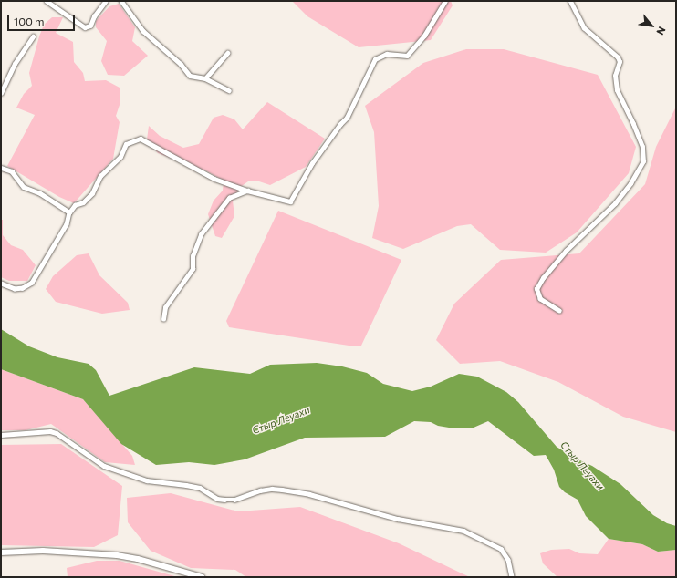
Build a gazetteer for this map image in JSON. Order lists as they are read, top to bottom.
{
  "water": ["Стыр Леуахи"],
  "scale_bar": "100 m",
  "north": "bottom right"
}
